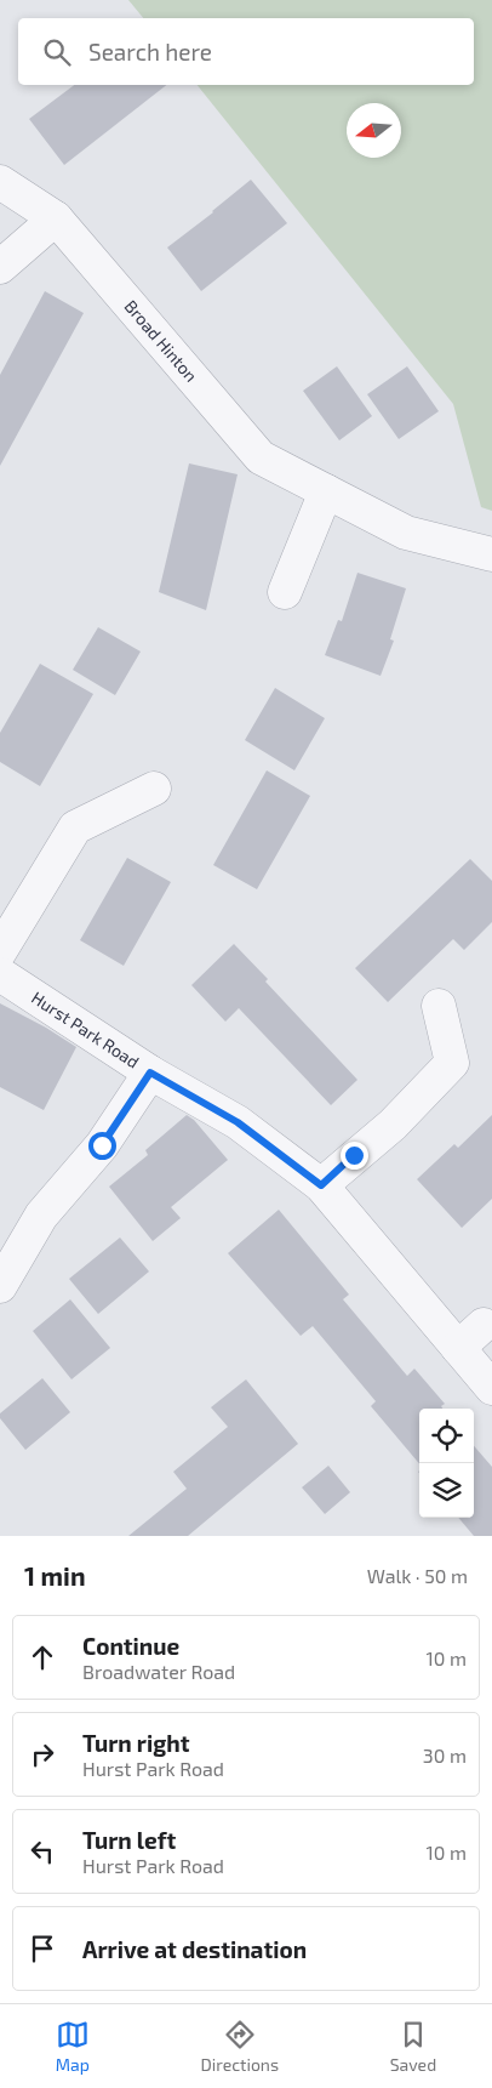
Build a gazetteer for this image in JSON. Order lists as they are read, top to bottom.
{
  "streets": {
    "street": ["Broad Hinton", "Hurst Park Road"]
  },
  "north": "left",
  "page": {
    "search": "Search here",
    "heading": ["1 min", "Walk · 50 m"],
    "list": [
      ["Continue", "Broadwater Road", "10 m"],
      ["Turn right", "Hurst Park Road", "30 m"],
      ["Turn left", "Hurst Park Road", "10 m"],
      "Arrive at destination"
    ],
    "nav": ["Map", "Directions", "Saved"]
  }
}
